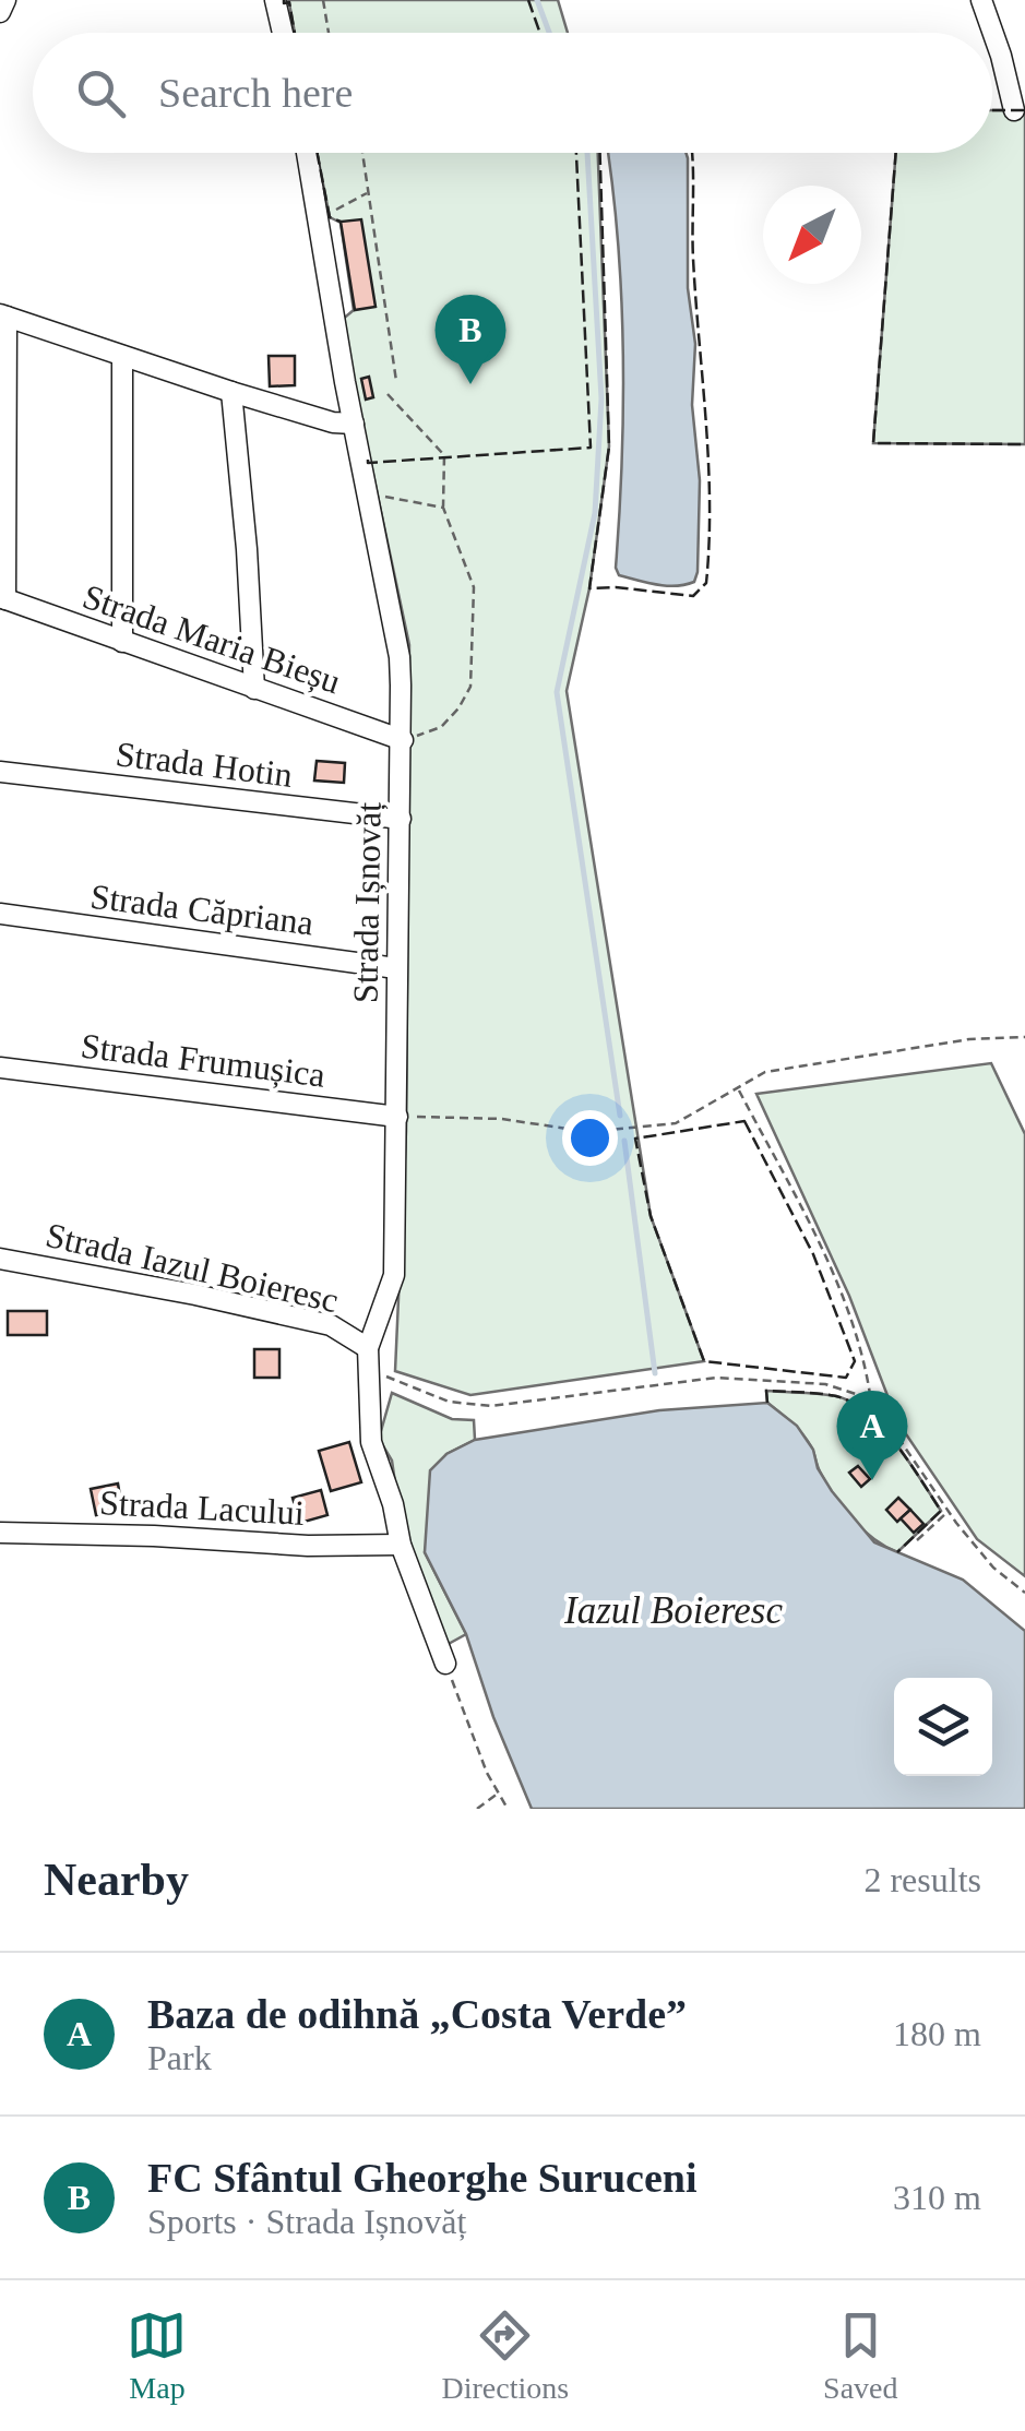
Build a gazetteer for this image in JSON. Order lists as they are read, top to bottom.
{
  "streets": {
    "street": [
      "Strada Maria Bieșu",
      "Strada Hotin",
      "Strada Ișnovăț",
      "Strada Căpriana",
      "Strada Frumușica",
      "Strada Iazul Boieresc",
      "Strada Lacului"
    ]
  },
  "crossings": [
    ["Strada Maria Bieșu", "Strada Ișnovăț"],
    ["Strada Hotin", "Strada Ișnovăț"],
    ["Strada Ișnovăț", "Strada Căpriana"],
    ["Strada Ișnovăț", "Strada Frumușica"],
    ["Strada Ișnovăț", "Strada Iazul Boieresc"],
    ["Strada Ișnovăț", "Strada Lacului"]
  ],
  "water": ["Iazul Boieresc"],
  "north": "bottom left",
  "page": {
    "search": "Search here",
    "pins": ["B", "A"],
    "heading": ["Nearby", "2 results"],
    "list": [
      {
        "mark": "A",
        "name": "Baza de odihnă „Costa Verde”",
        "note": "Park",
        "value": "180 m"
      },
      {
        "mark": "B",
        "name": "FC Sfântul Gheorghe Suruceni",
        "note": "Sports · Strada Ișnovăț",
        "value": "310 m"
      }
    ],
    "nav": ["Map", "Directions", "Saved"]
  }
}
